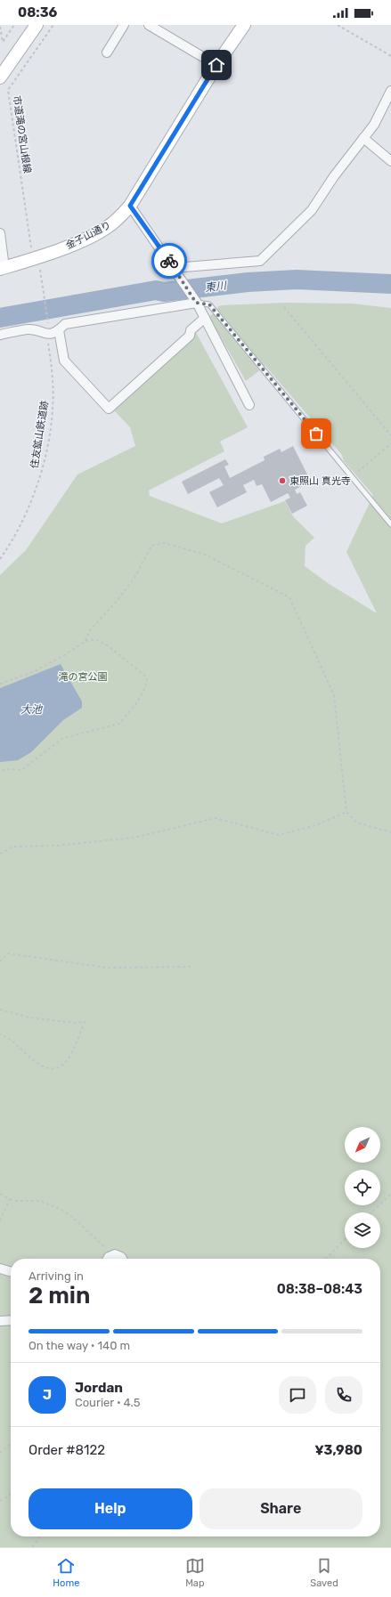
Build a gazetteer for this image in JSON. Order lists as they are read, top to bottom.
{
  "streets": {
    "street": ["金子山通り"],
    "path": ["市道滝の宮山根線", "住友鉱山鉄道跡"]
  },
  "crossings": [
    ["市道滝の宮山根線", "金子山通り"]
  ],
  "water": ["東川", "大池"],
  "parks": ["滝の宮公園"],
  "places": ["東照山 真光寺"],
  "north": "bottom left",
  "page": {
    "status": "08:36",
    "heading": ["2 min", "Arriving in", "08:38–08:43"],
    "panel": [
      "Jordan",
      "Courier · 4.5",
      "Order #8122",
      "¥3,980"
    ],
    "bar": "On the way · 140 m",
    "round": "J",
    "buttons": ["Help", "Share"],
    "tabs": ["Home", "Map", "Saved"]
  }
}
